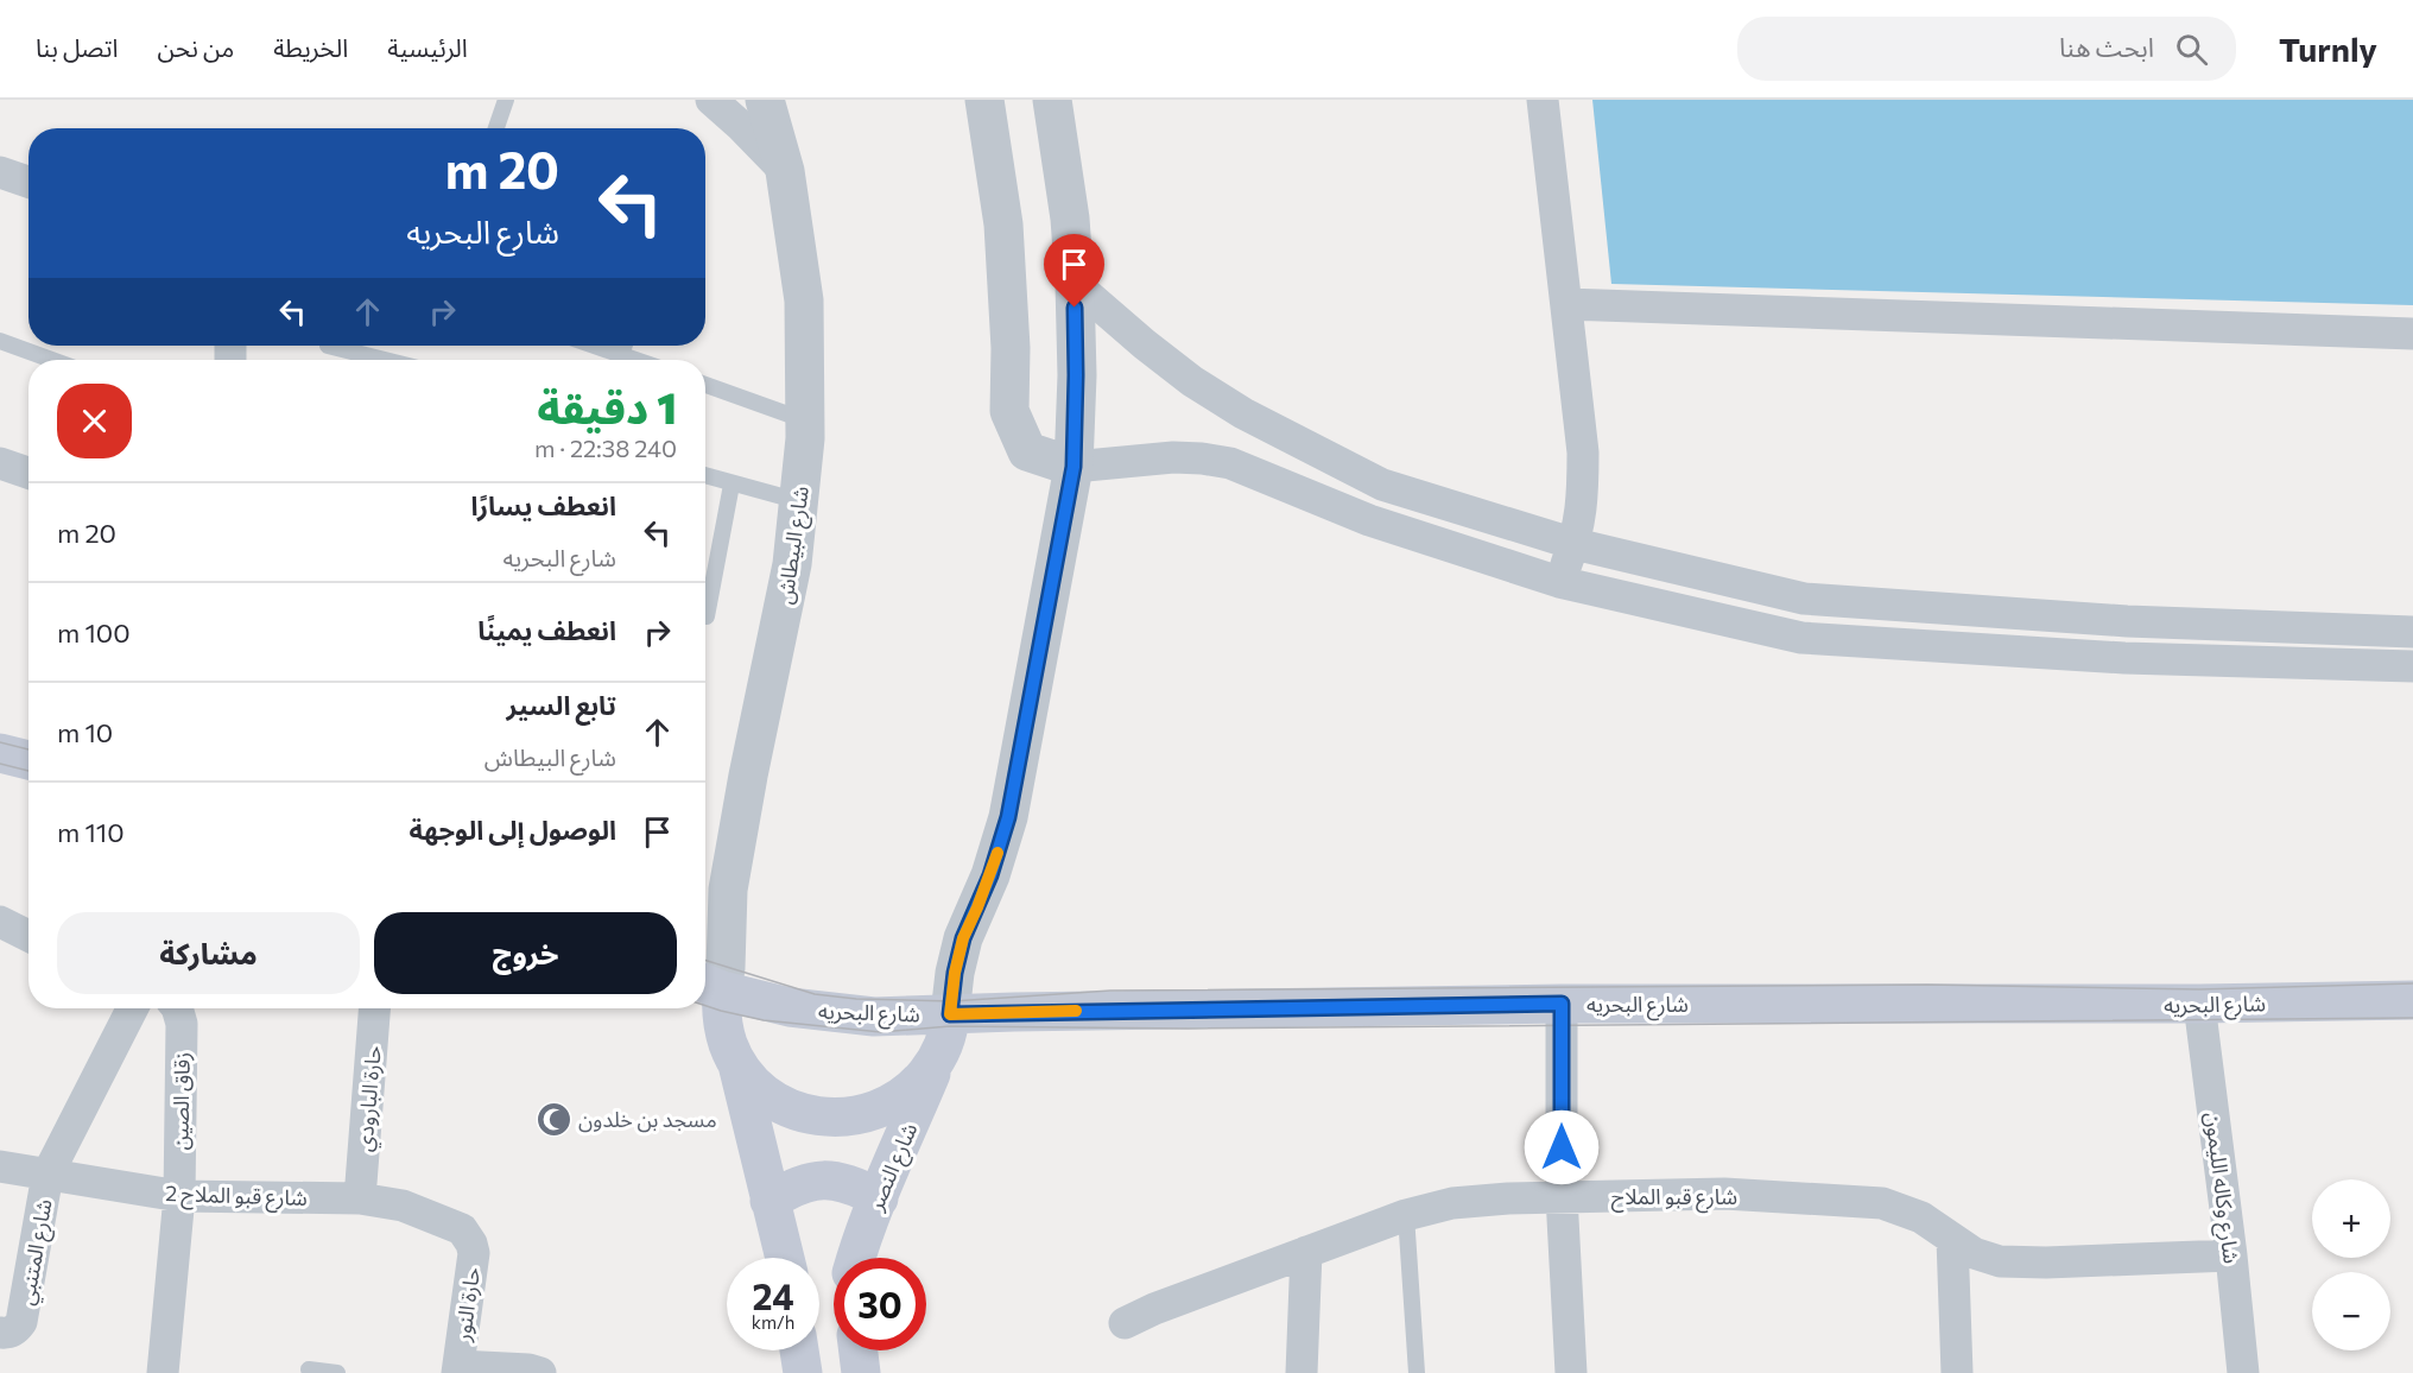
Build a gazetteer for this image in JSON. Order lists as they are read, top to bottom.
{
  "streets": {
    "main road": ["شارع البحريه", "شارع النصر"],
    "street": [
      "شارع البيطاش",
      "حارة البارودي",
      "زقاق الصين",
      "شارع وكاله الليمون",
      "شارع قبو الملاح 2",
      "شارع قبو الملاح",
      "شارع المتنبي",
      "حارة النور"
    ]
  },
  "crossings": [
    ["شارع البيطاش", "شارع البحريه"],
    ["شارع البحريه", "شارع النصر"],
    ["شارع البحريه", "شارع وكاله الليمون"],
    ["حارة البارودي", "شارع قبو الملاح 2"],
    ["زقاق الصين", "شارع قبو الملاح 2"],
    ["شارع وكاله الليمون", "شارع قبو الملاح"],
    ["شارع قبو الملاح 2", "شارع المتنبي"],
    ["شارع قبو الملاح 2", "حارة النور"]
  ],
  "places": {
    "mosque": ["مسجد بن خلدون"]
  },
  "page": {
    "header": "Turnly",
    "search": "ابحث هنا",
    "nav": [
      "الرئيسية",
      "الخريطة",
      "من نحن",
      "اتصل بنا"
    ],
    "turn": ["20 m", "شارع البحريه"],
    "heading": ["1 دقيقة", "240 m · 22:38"],
    "list": [
      {
        "name": "انعطف يسارًا",
        "note": "شارع البحريه",
        "value": "20 m"
      },
      {
        "name": "انعطف يمينًا",
        "value": "100 m"
      },
      {
        "name": "تابع السير",
        "note": "شارع البيطاش",
        "value": "10 m"
      },
      {
        "name": "الوصول إلى الوجهة",
        "value": "110 m"
      }
    ],
    "buttons": ["خروج", "مشاركة"],
    "map_buttons": ["+", "−"],
    "speed": "24 km/h",
    "limit": "30"
  }
}
